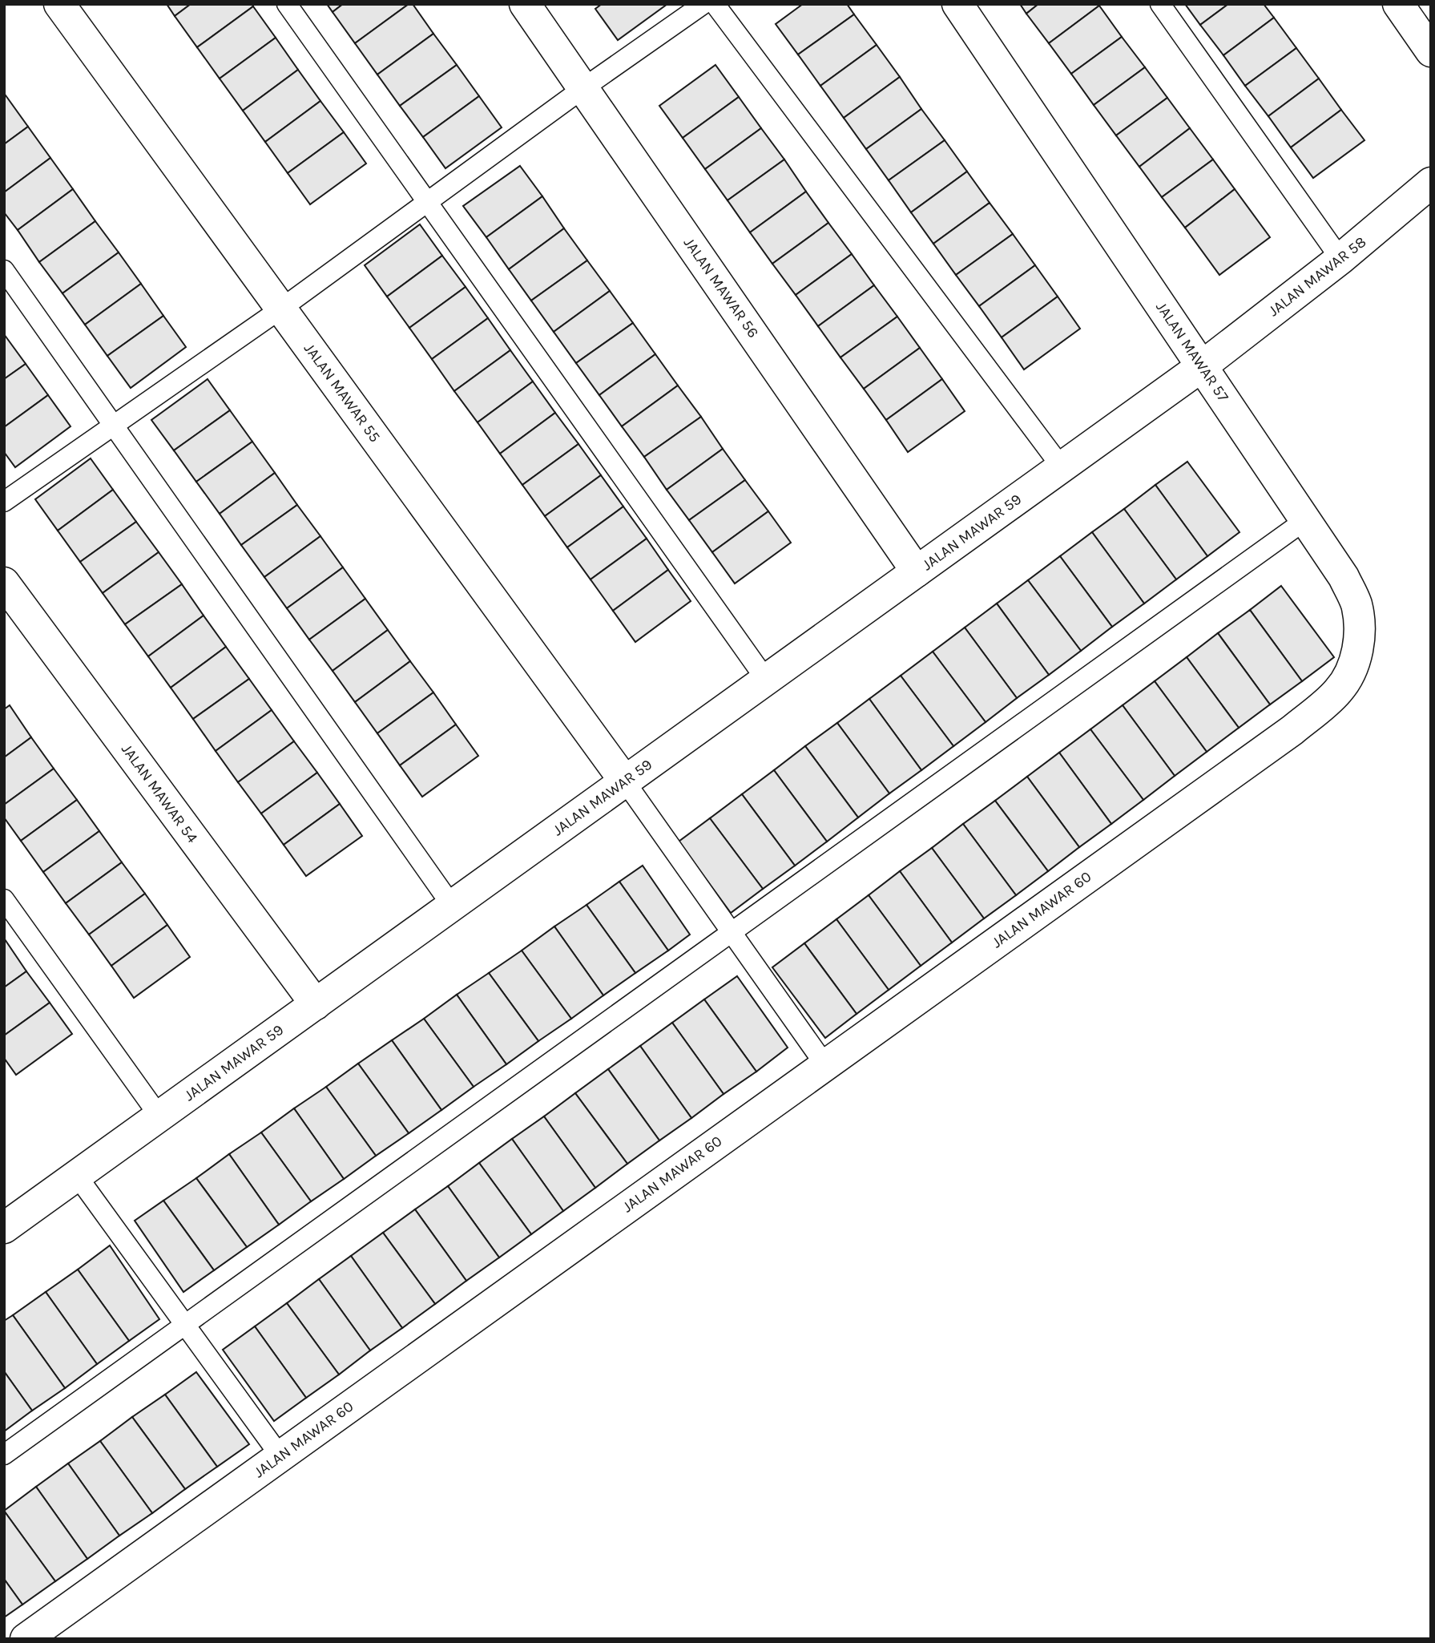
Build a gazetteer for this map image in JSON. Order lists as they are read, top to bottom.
{
  "streets": {
    "street": [
      "JALAN MAWAR 58",
      "JALAN MAWAR 56",
      "JALAN MAWAR 57",
      "JALAN MAWAR 55",
      "JALAN MAWAR 59",
      "JALAN MAWAR 54",
      "JALAN MAWAR 60"
    ]
  },
  "crossings": [
    ["JALAN MAWAR 58", "JALAN MAWAR 57"],
    ["JALAN MAWAR 58", "JALAN MAWAR 59"],
    ["JALAN MAWAR 56", "JALAN MAWAR 59"],
    ["JALAN MAWAR 57", "JALAN MAWAR 59"],
    ["JALAN MAWAR 57", "JALAN MAWAR 60"],
    ["JALAN MAWAR 55", "JALAN MAWAR 59"],
    ["JALAN MAWAR 59", "JALAN MAWAR 54"]
  ]
}
